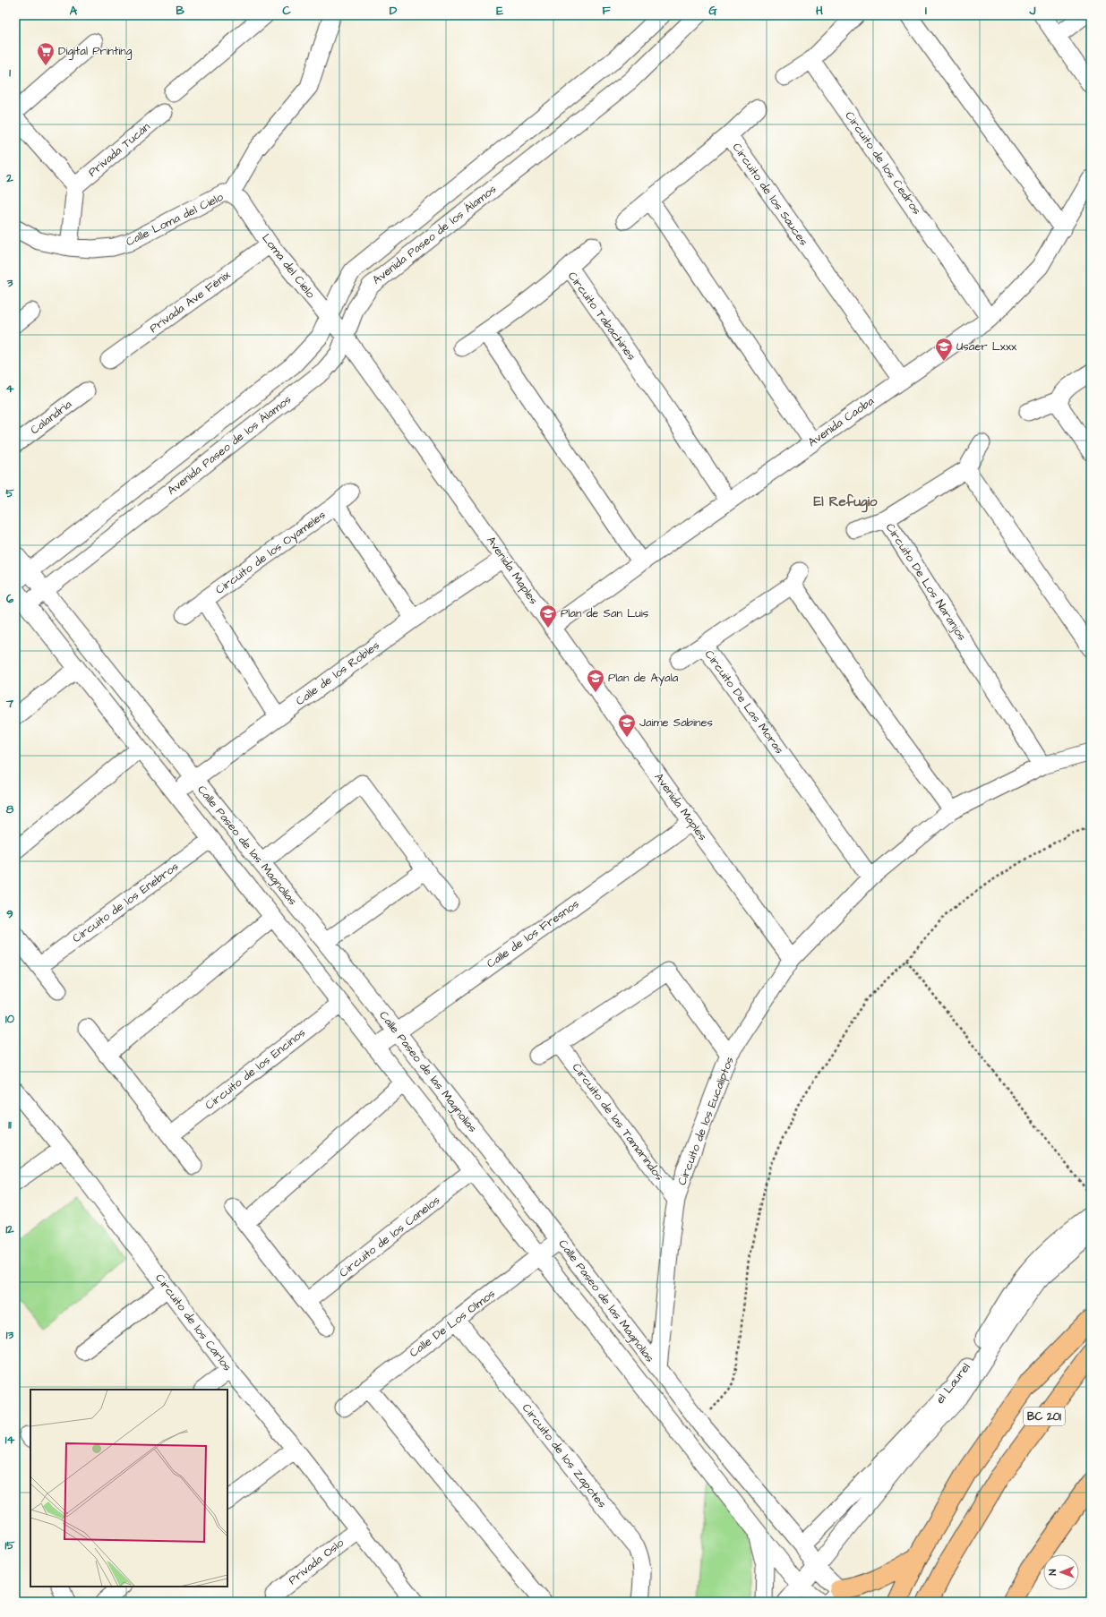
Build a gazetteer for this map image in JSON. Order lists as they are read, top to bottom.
{
  "streets": {
    "highway": ["BC 201"],
    "street": [
      "Privada Tucán",
      "Circuito de los Cedros",
      "Circuito de los Sauces",
      "Calle Loma del Cielo",
      "Avenida Paseo de los Álamos",
      "Loma del Cielo",
      "Privada Ave Fénix",
      "Circuito Tabachines",
      "Calandria",
      "Avenida Caoba",
      "Circuito de los Oyameles",
      "Avenida Maples",
      "Circuito De Los Naranjos",
      "Calle de los Robles",
      "Circuito De Las Moras",
      "Calle Paseo de las Magnolias",
      "Circuito de los Enebros",
      "Calle de los Fresnos",
      "Circuito de los Encinos",
      "Circuito de los Eucaliptos",
      "Circuito de las Tamarindos",
      "Circuito de los Canelos",
      "Circuito de los Carlos",
      "Calle De Los Olmos",
      "el Laurel",
      "Circuito de los Zapotes",
      "Privada Oslo"
    ]
  },
  "crossings": [
    ["Circuito de los Cedros", "Avenida Caoba"],
    ["Circuito de los Sauces", "Avenida Caoba"],
    ["Calle Loma del Cielo", "Loma del Cielo"],
    ["Avenida Paseo de los Álamos", "Loma del Cielo"],
    ["Avenida Paseo de los Álamos", "Avenida Maples"],
    ["Avenida Paseo de los Álamos", "Calle Paseo de las Magnolias"],
    ["Loma del Cielo", "Privada Ave Fénix"],
    ["Loma del Cielo", "Avenida Maples"],
    ["Circuito Tabachines", "Avenida Caoba"],
    ["Avenida Caoba", "Avenida Maples"],
    ["Circuito de los Oyameles", "Calle de los Robles"],
    ["Avenida Maples", "Calle de los Robles"],
    ["Avenida Maples", "Calle de los Fresnos"],
    ["Avenida Maples", "Circuito de los Eucaliptos"],
    ["Circuito De Los Naranjos", "Circuito de los Eucaliptos"],
    ["Calle de los Robles", "Calle Paseo de las Magnolias"],
    ["Circuito De Las Moras", "Circuito de los Eucaliptos"],
    ["Calle Paseo de las Magnolias", "Circuito de los Enebros"],
    ["Calle Paseo de las Magnolias", "Calle de los Fresnos"],
    ["Calle Paseo de las Magnolias", "Circuito de los Encinos"],
    ["Calle Paseo de las Magnolias", "Circuito de los Eucaliptos"],
    ["Calle Paseo de las Magnolias", "Circuito de los Canelos"],
    ["Calle Paseo de las Magnolias", "Calle De Los Olmos"],
    ["Calle Paseo de las Magnolias", "el Laurel"],
    ["Circuito de los Eucaliptos", "Circuito de las Tamarindos"],
    ["Circuito de los Carlos", "Privada Oslo"],
    ["Calle De Los Olmos", "Circuito de los Zapotes"]
  ],
  "districts": ["El Refugio"],
  "places": {
    "supermarket": ["Digital Printing"],
    "school or university": [
      "Usaer Lxxx",
      "Plan de San Luis",
      "Plan de Ayala",
      "Jaime Sabines"
    ]
  },
  "north": "left",
  "grid": {
    "columns": [
      "A",
      "B",
      "C",
      "D",
      "E",
      "F",
      "G",
      "H",
      "I",
      "J"
    ],
    "rows": [
      "1",
      "2",
      "3",
      "4",
      "5",
      "6",
      "7",
      "8",
      "9",
      "10",
      "11",
      "12",
      "13",
      "14",
      "15"
    ]
  }
}
